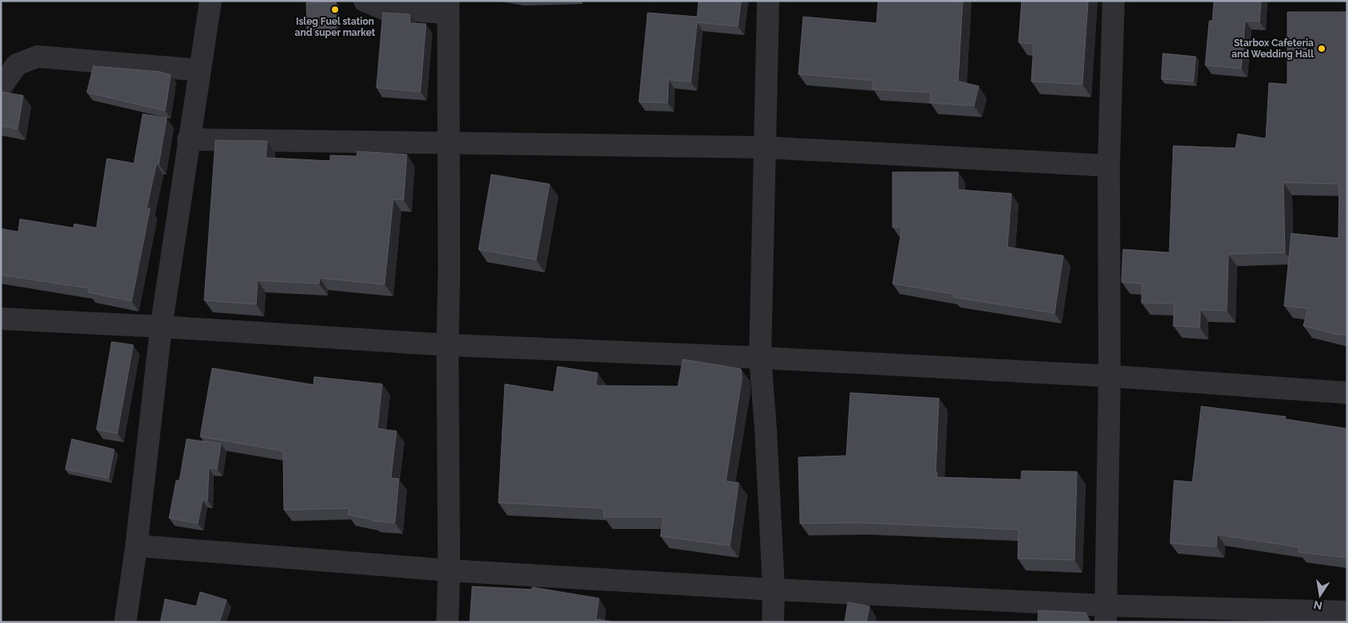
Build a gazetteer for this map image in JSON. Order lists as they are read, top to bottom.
{
  "places": ["Isleg Fuel station and super market", "Starbox Cafeteria and Wedding Hall"],
  "north": "bottom"
}
